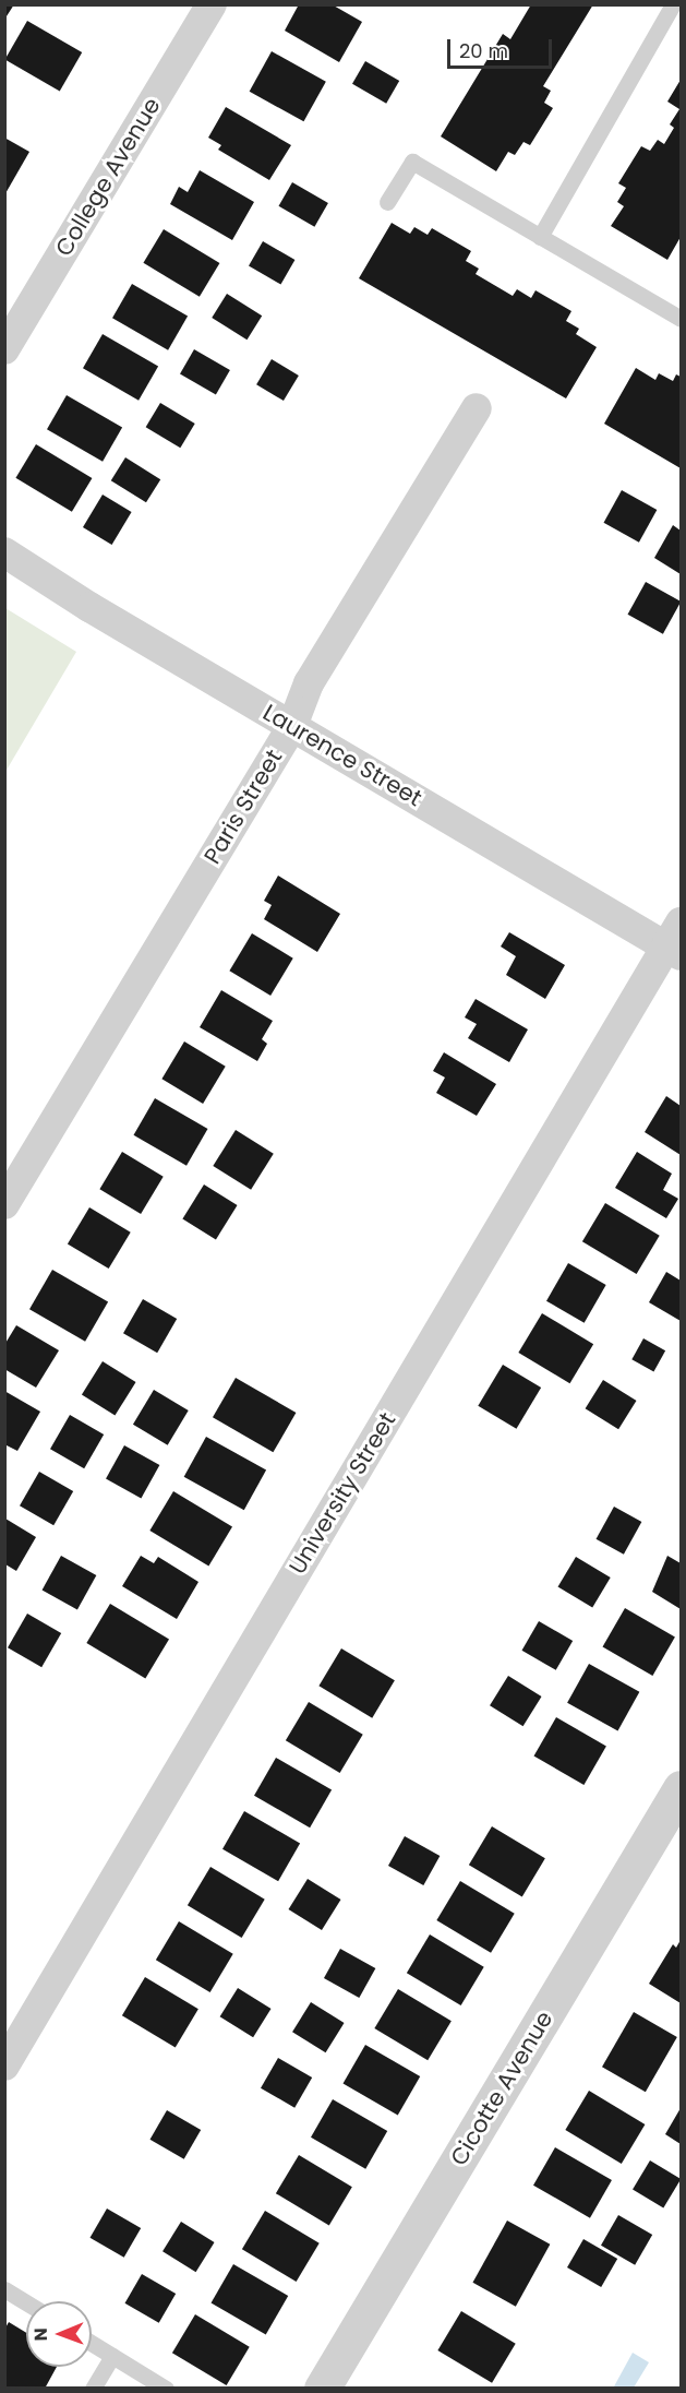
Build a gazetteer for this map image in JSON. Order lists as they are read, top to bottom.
{
  "streets": {
    "street": [
      "College Avenue",
      "Laurence Street",
      "Paris Street",
      "University Street",
      "Cicotte Avenue"
    ]
  },
  "crossings": [
    ["Laurence Street", "Paris Street"],
    ["Laurence Street", "University Street"]
  ],
  "scale_bar": "20 m",
  "north": "left"
}
